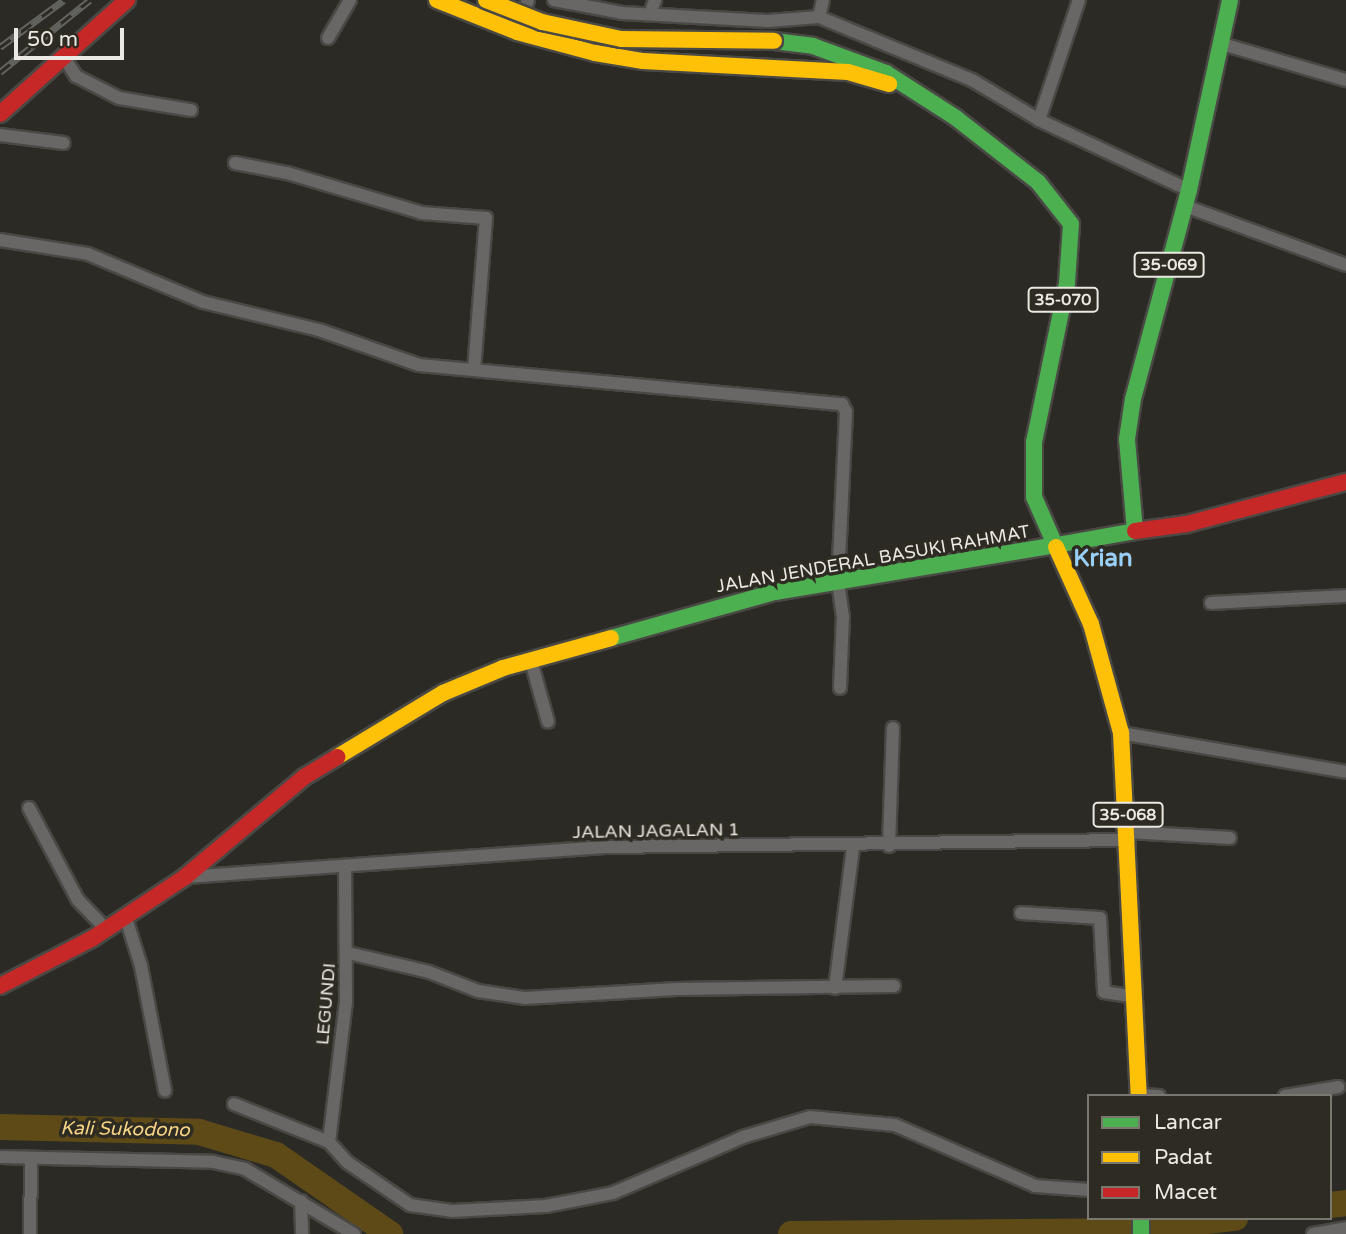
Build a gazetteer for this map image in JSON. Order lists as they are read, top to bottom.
{
  "streets": {
    "main road": [
      "35-069",
      "35-070",
      "JALAN JENDERAL BASUKI RAHMAT",
      "35-068"
    ],
    "street": ["JALAN JAGALAN 1", "LEGUNDI"]
  },
  "crossings": [
    ["35-069", "JALAN JENDERAL BASUKI RAHMAT"],
    ["35-070", "JALAN JENDERAL BASUKI RAHMAT"],
    ["35-070", "35-068"],
    ["JALAN JENDERAL BASUKI RAHMAT", "35-068"],
    ["JALAN JENDERAL BASUKI RAHMAT", "JALAN JAGALAN 1"],
    ["35-068", "JALAN JAGALAN 1"],
    ["JALAN JAGALAN 1", "LEGUNDI"]
  ],
  "districts": ["Krian"],
  "water": ["Kali Sukodono"],
  "legend": ["Lancar", "Padat", "Macet"],
  "scale_bar": "50 m"
}
